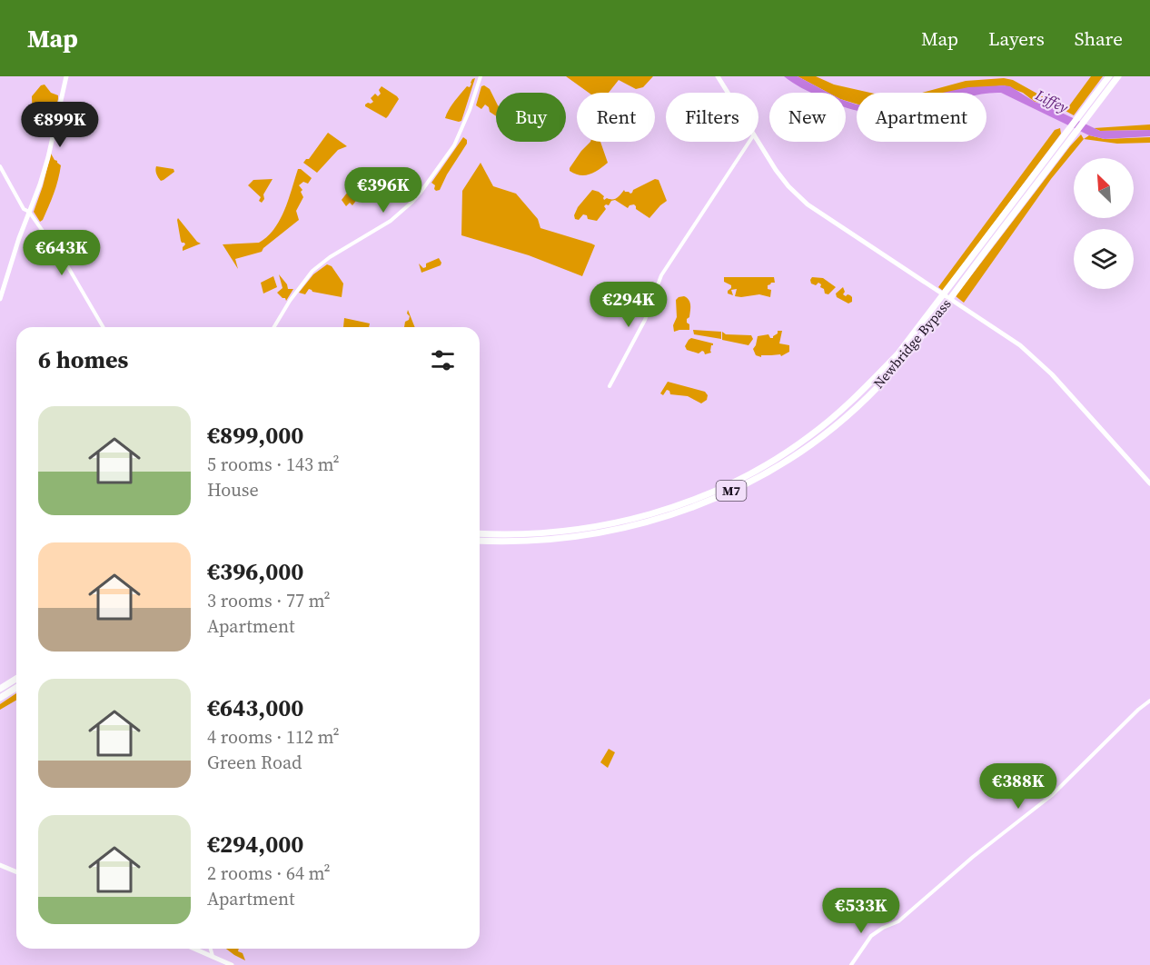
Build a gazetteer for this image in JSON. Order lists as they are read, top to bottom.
{
  "streets": {
    "highway": ["Newbridge Bypass", "M7"]
  },
  "water": ["Liffey"],
  "north": "top left",
  "page": {
    "header": "Map",
    "nav": ["Map", "Layers", "Share"],
    "chip": [
      "Buy",
      "Rent",
      "Filters",
      "New",
      "Apartment"
    ],
    "price": [
      "€899K",
      "€396K",
      "€643K",
      "€294K",
      "€388K",
      "€533K"
    ],
    "heading": "6 homes",
    "list": [
      {
        "name": "€899,000",
        "note": "5 rooms · 143 m² · House"
      },
      {
        "name": "€396,000",
        "note": "3 rooms · 77 m² · Apartment"
      },
      {
        "name": "€643,000",
        "note": "4 rooms · 112 m² · Green Road"
      },
      {
        "name": "€294,000",
        "note": "2 rooms · 64 m² · Apartment"
      }
    ]
  }
}
